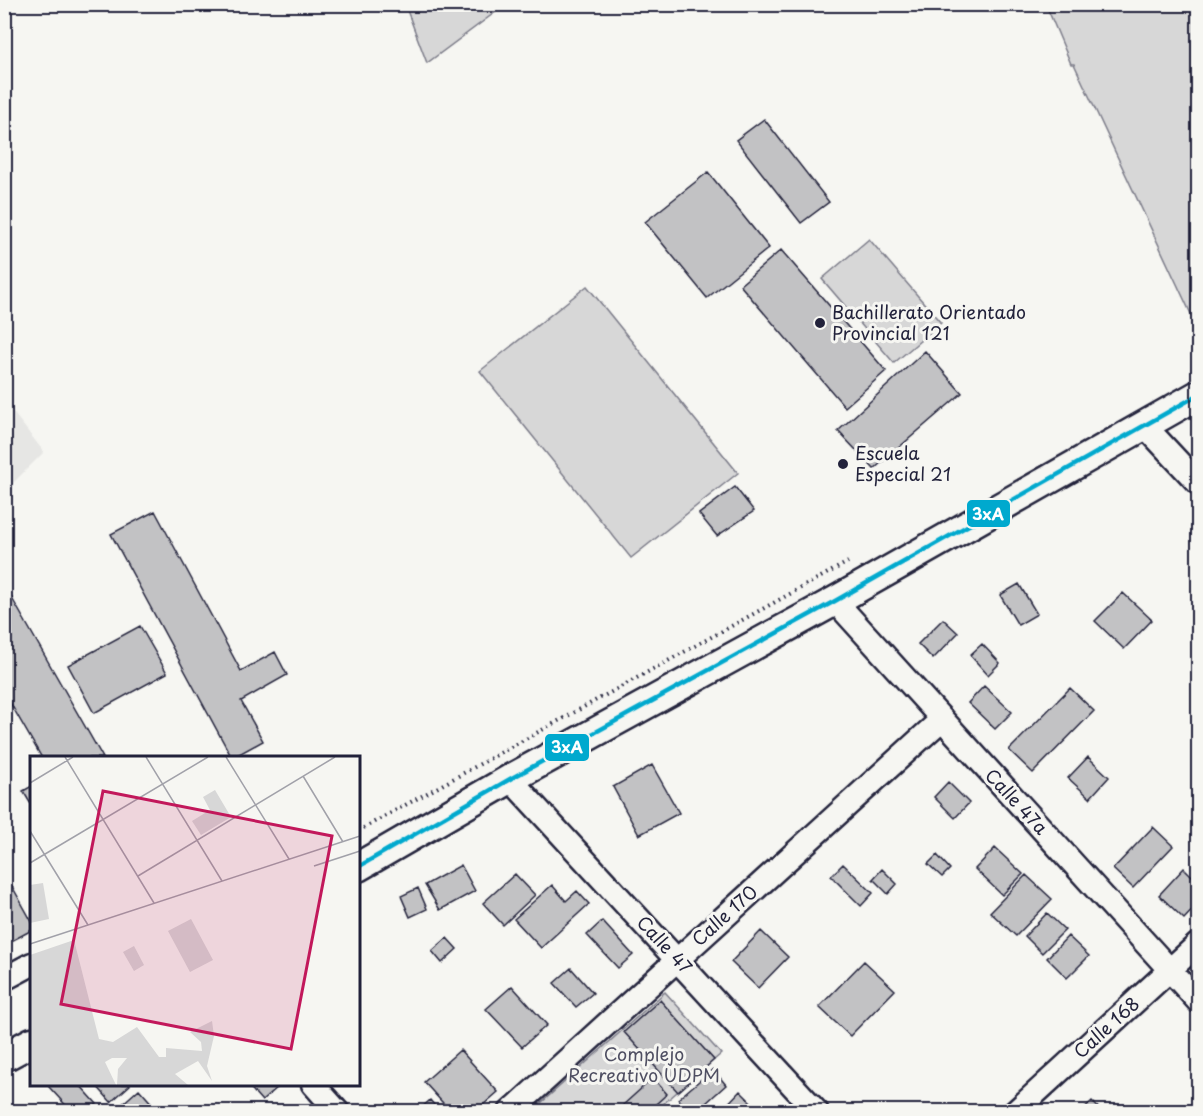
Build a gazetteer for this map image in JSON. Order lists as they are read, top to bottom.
{
  "streets": {
    "street": [
      "Calle 47a",
      "Calle 170",
      "Calle 47",
      "Calle 168"
    ]
  },
  "crossings": [
    ["Calle 47a", "Calle 170"],
    ["Calle 47a", "Calle 168"],
    ["Calle 170", "Calle 47"]
  ],
  "parks": ["Complejo Recreativo UDPM"],
  "places": ["Bachillerato Orientado Provincial 121", "Escuela Especial 21"],
  "lines": ["transit line 3xA"]
}
